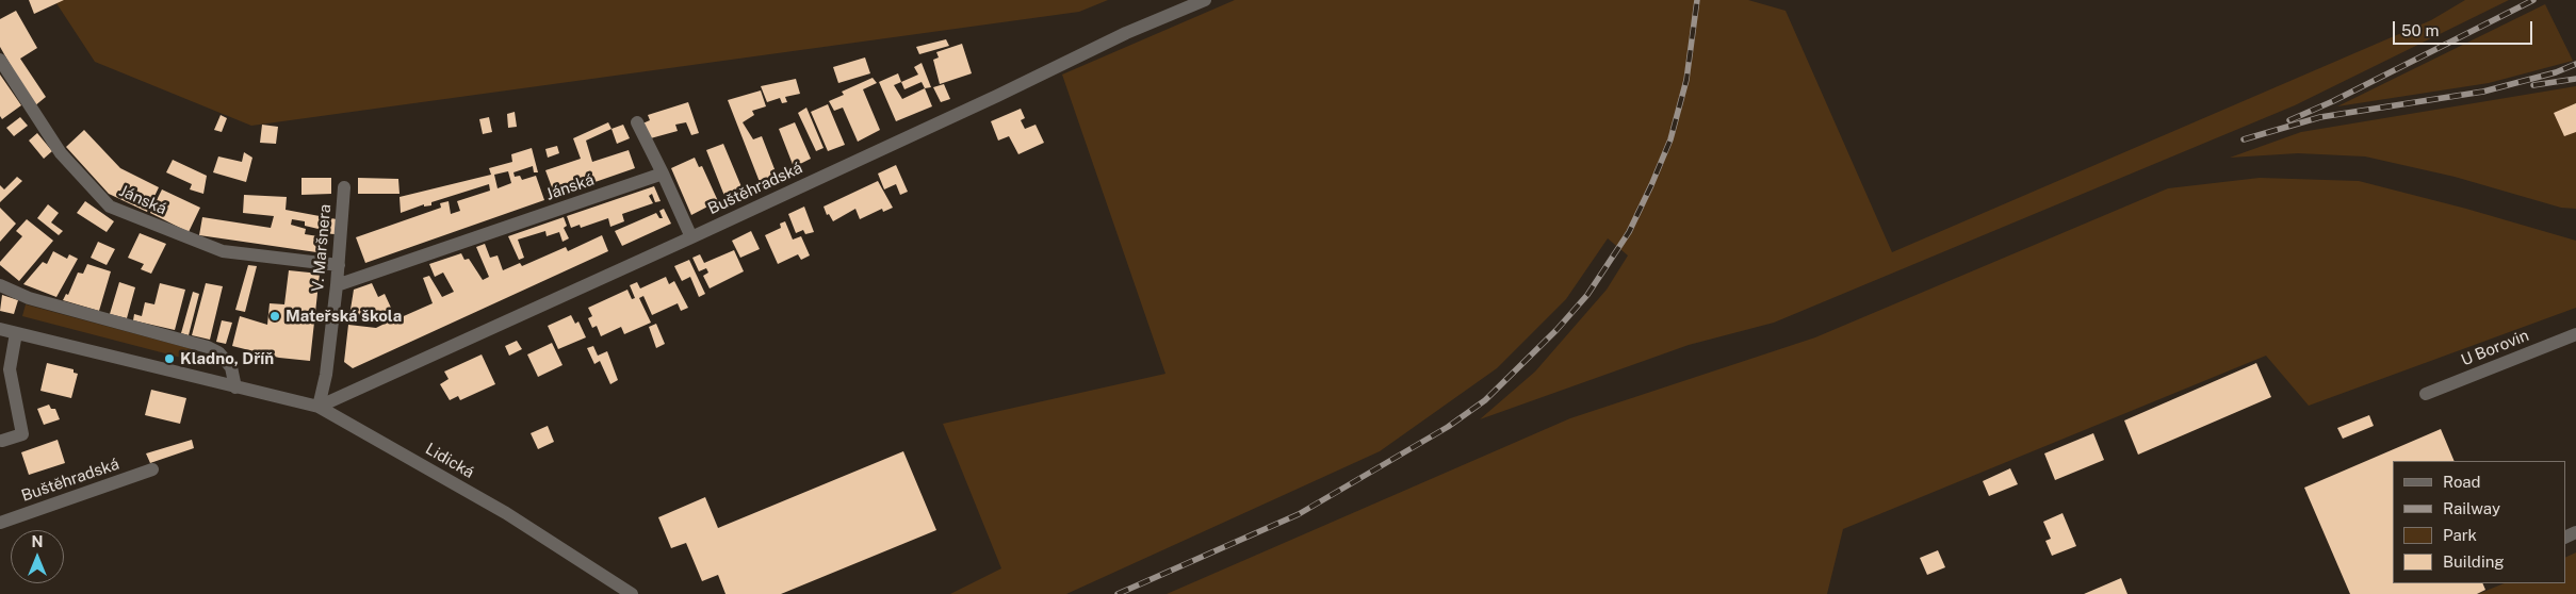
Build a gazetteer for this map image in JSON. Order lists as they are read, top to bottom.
{
  "streets": {
    "street": [
      "Jánská",
      "Buštěhradská",
      "V. Maršnera",
      "U Borovin",
      "Lidická"
    ]
  },
  "crossings": [
    ["Jánská", "V. Maršnera"],
    ["Buštěhradská", "V. Maršnera"],
    ["Buštěhradská", "Lidická"],
    ["V. Maršnera", "Lidická"]
  ],
  "places": ["Mateřská škola", "Kladno, Dříň"],
  "legend": [
    "Road",
    "Railway",
    "Park",
    "Building"
  ],
  "scale_bar": "50 m",
  "north": "top"
}
